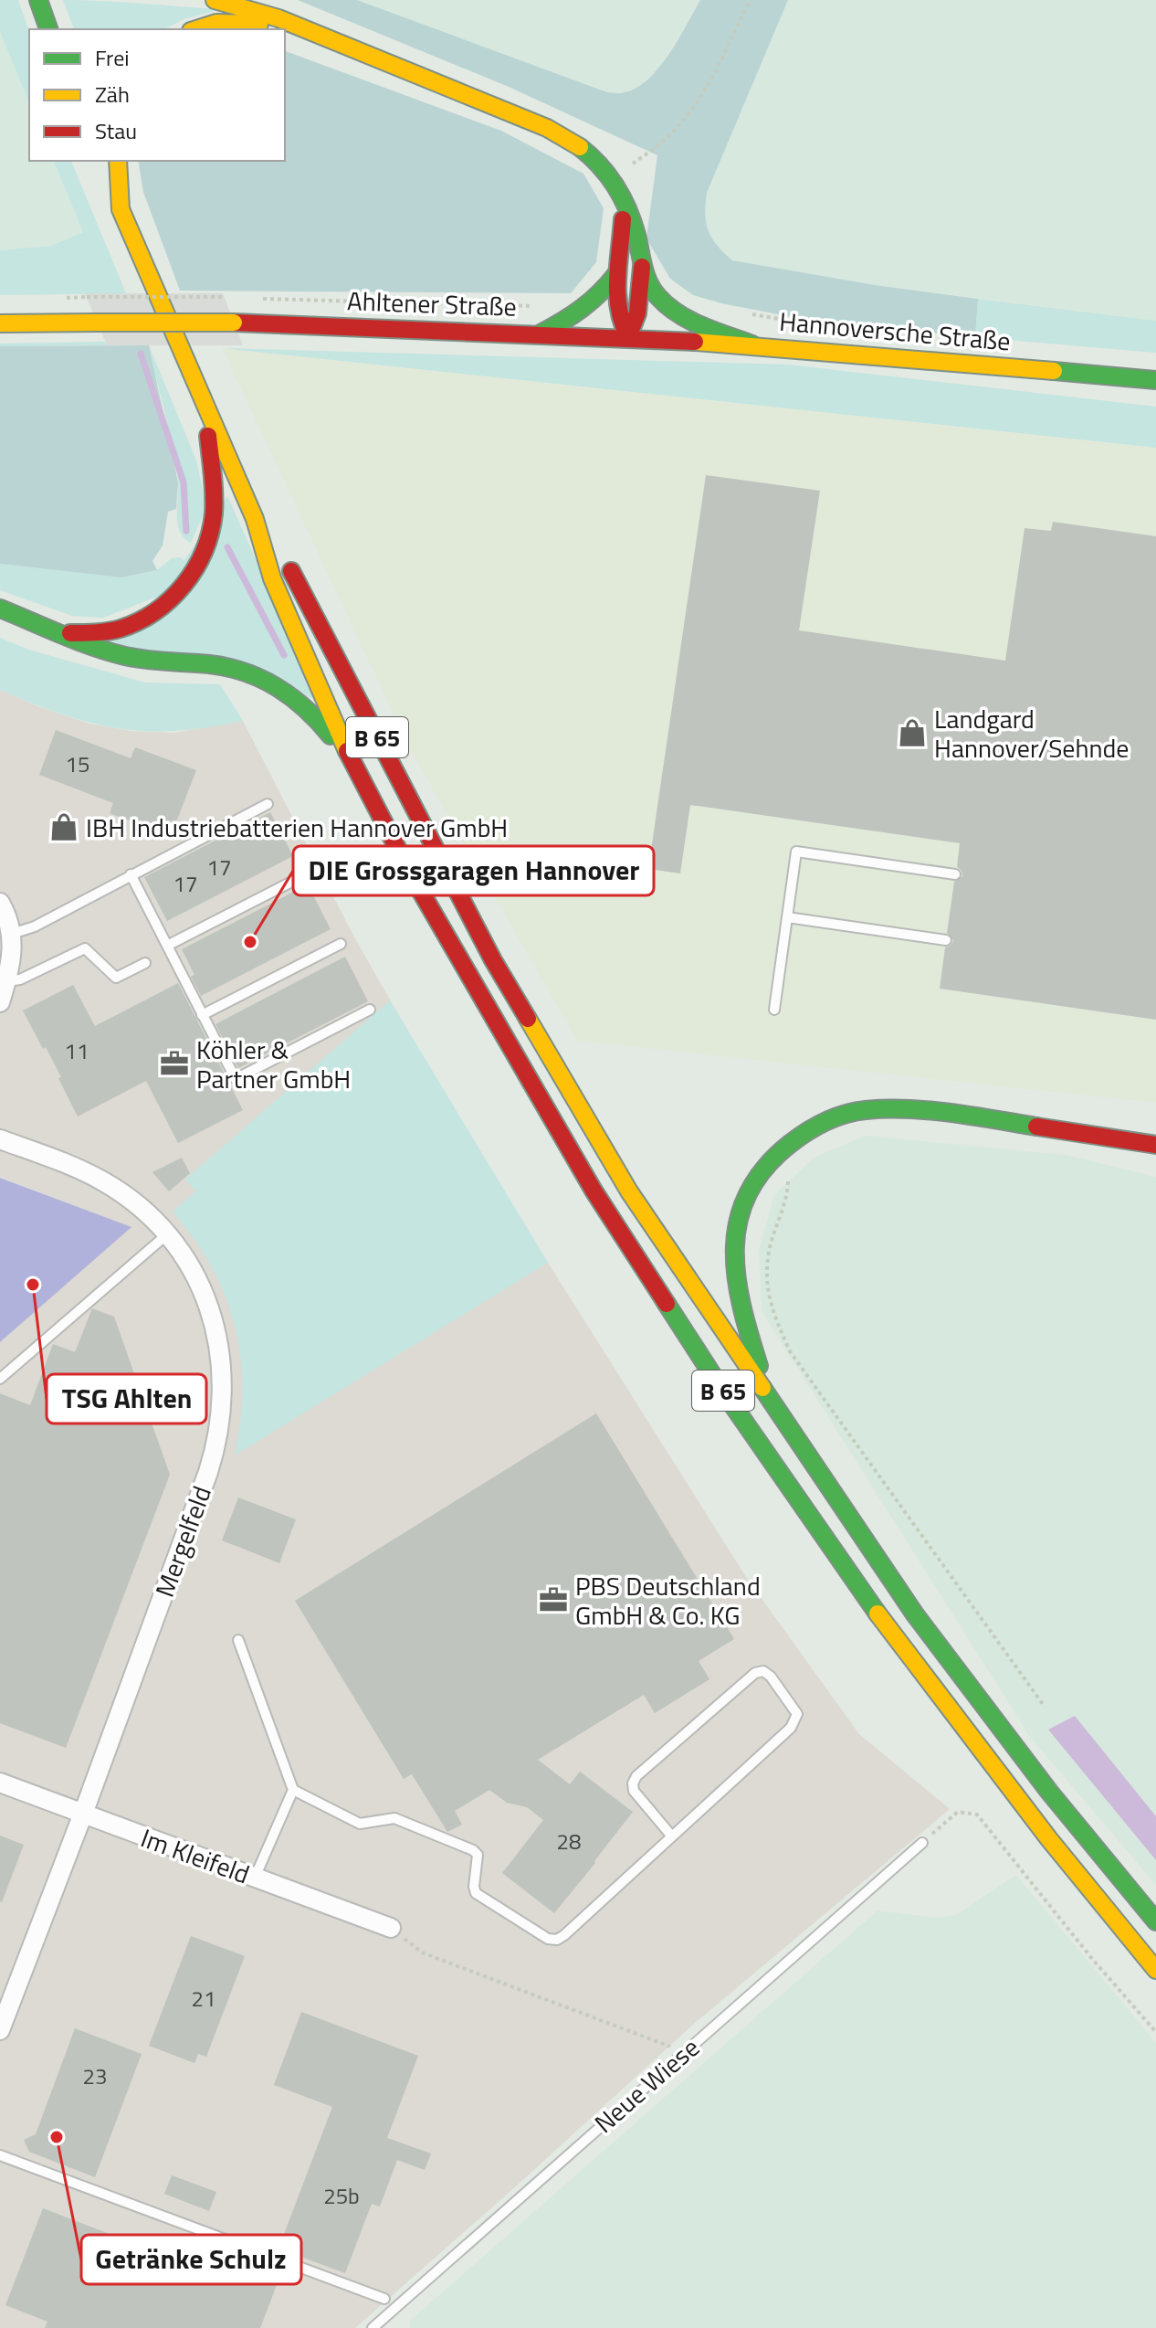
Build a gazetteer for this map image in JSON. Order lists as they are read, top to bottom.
{
  "streets": {
    "main road": ["Ahltener Straße", "Hannoversche Straße", "B 65"],
    "street": ["Mergelfeld", "Im Kleifeld"],
    "lane": ["Neue Wiese"]
  },
  "crossings": [
    ["Ahltener Straße", "Hannoversche Straße"],
    ["Mergelfeld", "Im Kleifeld"]
  ],
  "places": {
    "shop": ["Landgard Hannover/Sehnde", "IBH Industriebatterien Hannover GmbH"],
    "other": ["DIE Grossgaragen Hannover", "TSG Ahlten", "Getränke Schulz"],
    "office": ["Köhler & Partner GmbH", "PBS Deutschland GmbH & Co. KG"]
  },
  "house_numbers": [
    "15",
    "17",
    "17",
    "11",
    "28",
    "21",
    "23",
    "25b"
  ],
  "legend": ["Frei", "Zäh", "Stau"]
}
